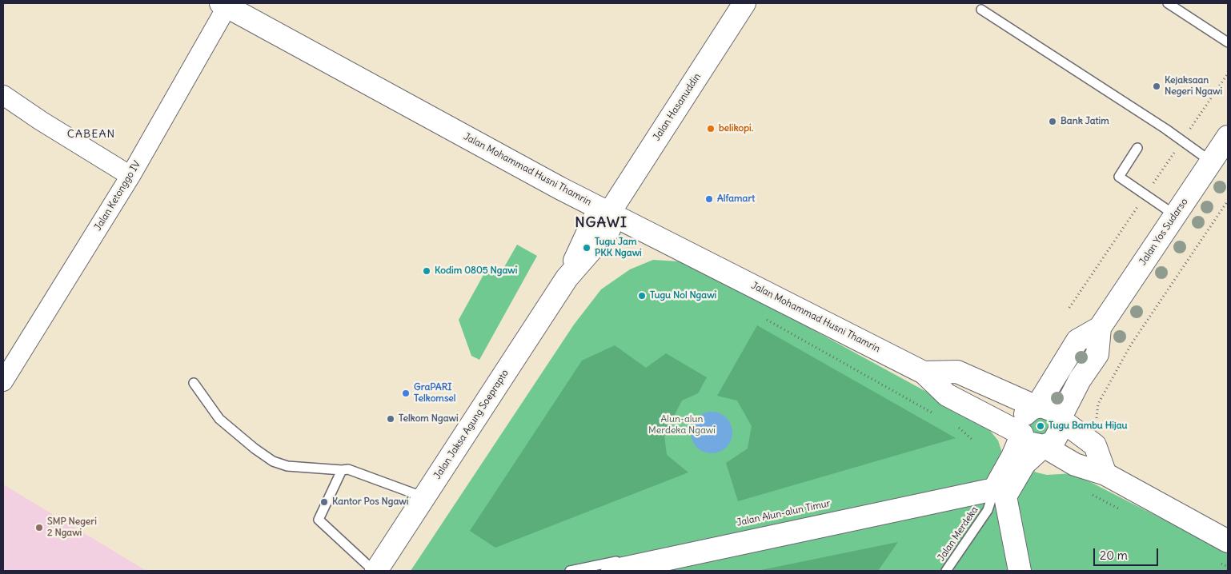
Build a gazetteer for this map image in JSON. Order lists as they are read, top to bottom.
{
  "streets": {
    "main road": [
      "Jalan Hasanuddin",
      "Jalan Mohammad Husni Thamrin",
      "Jalan Yos Sudarso",
      "Jalan Jaksa Agung Soeprapto"
    ],
    "street": ["Jalan Ketonggo IV"],
    "lane": ["Jalan Alun-alun Timur", "Jalan Merdeka"]
  },
  "crossings": [
    ["Jalan Hasanuddin", "Jalan Mohammad Husni Thamrin"],
    ["Jalan Hasanuddin", "Jalan Jaksa Agung Soeprapto"],
    ["Jalan Mohammad Husni Thamrin", "Jalan Ketonggo IV"],
    ["Jalan Mohammad Husni Thamrin", "Jalan Yos Sudarso"],
    ["Jalan Mohammad Husni Thamrin", "Jalan Jaksa Agung Soeprapto"]
  ],
  "districts": ["CABEAN", "NGAWI"],
  "parks": ["Alun-alun Merdeka Ngawi"],
  "places": [
    "Kejaksaan Negeri Ngawi",
    "Bank Jatim",
    "belikopi.",
    "Alfamart",
    "Tugu Jam PKK Ngawi",
    "Kodim 0805 Ngawi",
    "Tugu Nol Ngawi",
    "GraPARI Telkomsel",
    "Telkom Ngawi",
    "Tugu Bambu Hijau",
    "Kantor Pos Ngawi",
    "SMP Negeri 2 Ngawi"
  ],
  "scale_bar": "20 m"
}
